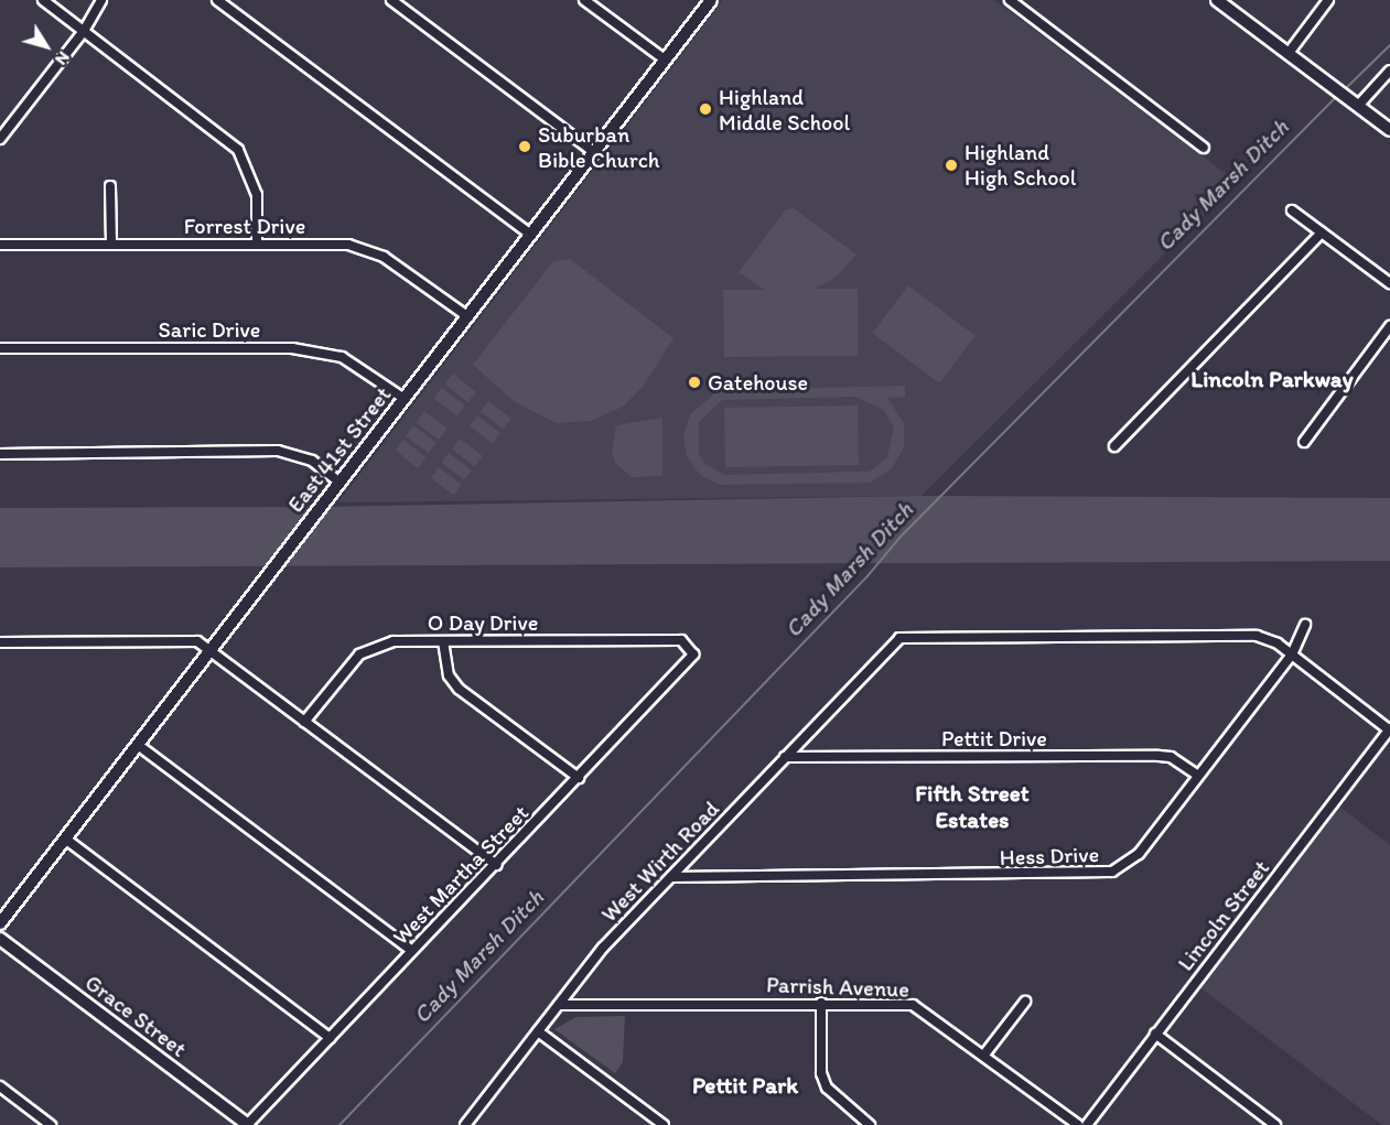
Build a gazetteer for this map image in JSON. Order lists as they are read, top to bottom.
{
  "streets": {
    "street": [
      "Forrest Drive",
      "Saric Drive",
      "East 41st Street",
      "O Day Drive",
      "Pettit Drive",
      "Hess Drive",
      "West Wirth Road",
      "West Martha Street",
      "Lincoln Street",
      "Parrish Avenue",
      "Grace Street"
    ]
  },
  "crossings": [
    ["Forrest Drive", "East 41st Street"],
    ["Saric Drive", "East 41st Street"],
    ["O Day Drive", "West Martha Street"],
    ["Pettit Drive", "Hess Drive"],
    ["Pettit Drive", "West Wirth Road"],
    ["Hess Drive", "West Wirth Road"],
    ["West Wirth Road", "Parrish Avenue"],
    ["West Martha Street", "Grace Street"]
  ],
  "districts": ["Lincoln Parkway", "Fifth Street Estates", "Pettit Park"],
  "water": ["Cady Marsh Ditch"],
  "places": [
    "Highland Middle School",
    "Suburban Bible Church",
    "Highland High School",
    "Gatehouse"
  ],
  "north": "bottom right"
}
